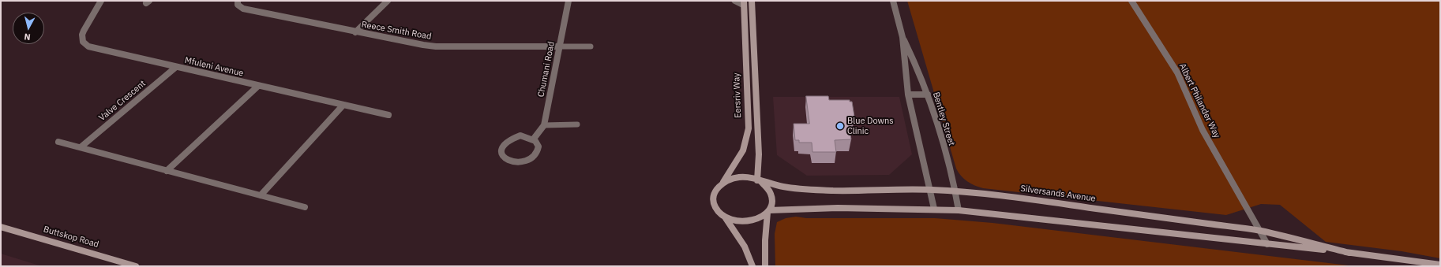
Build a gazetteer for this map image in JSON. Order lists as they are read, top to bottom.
{
  "streets": {
    "street": [
      "Reece Smith Road",
      "Mfuleni Avenue",
      "Chumani Road",
      "Eersriv Way",
      "Valve Crescent",
      "Albert Philander Way",
      "Bentley Street",
      "Silversands Avenue",
      "Buttskop Road"
    ]
  },
  "crossings": [
    ["Reece Smith Road", "Chumani Road"],
    ["Mfuleni Avenue", "Valve Crescent"],
    ["Eersriv Way", "Silversands Avenue"],
    ["Albert Philander Way", "Silversands Avenue"],
    ["Bentley Street", "Silversands Avenue"]
  ],
  "places": ["Blue Downs Clinic"],
  "north": "bottom"
}
